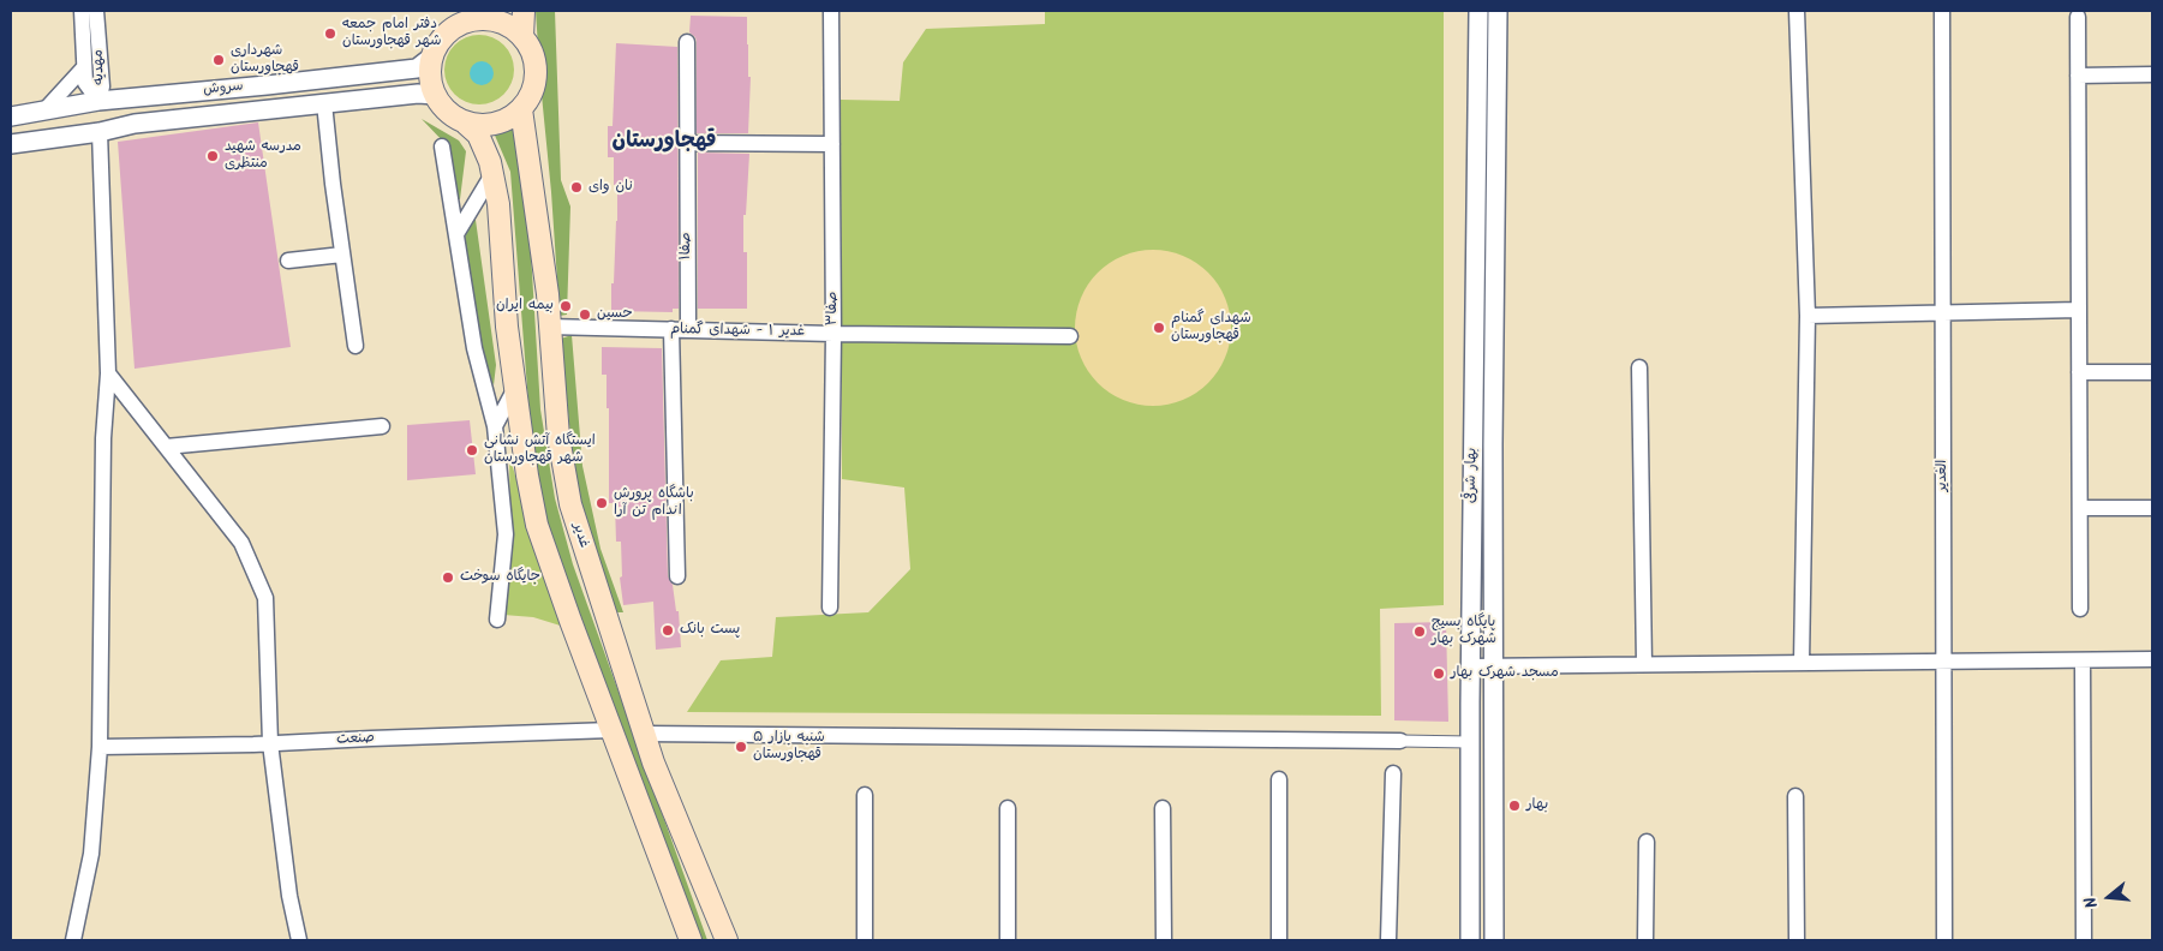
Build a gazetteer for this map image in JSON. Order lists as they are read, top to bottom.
{
  "streets": {
    "main road": ["غدیر"],
    "street": [
      "مهدیه",
      "سروش",
      "صفا۱",
      "صفا۳",
      "غدیر ۱ - شهدای گمنام",
      "بهار شرقی",
      "الغدیر",
      "صنعت"
    ]
  },
  "crossings": [
    ["مهدیه", "سروش"],
    ["سروش", "غدیر"],
    ["صفا۱", "غدیر ۱ - شهدای گمنام"],
    ["صفا۳", "غدیر ۱ - شهدای گمنام"],
    ["غدیر ۱ - شهدای گمنام", "غدیر"]
  ],
  "districts": ["قهجاورستان"],
  "places": [
    "دفتر امام جمعه شهر قهجاورستان",
    "شهرداری قهجاورستان",
    "مدرسه شهید منتظری",
    "نان وای",
    "بیمه ایران",
    "حسین",
    "شهدای گمنام قهجاورستان",
    "ایستگاه آتش نشانی شهر قهجاورستان",
    "باشگاه پرورش اندام تن آرا",
    "جایگاه سوخت",
    "پست بانک",
    "پایگاه بسیج شهرک بهار",
    "مسجد شهرک بهار",
    "۵ شنبه بازار قهجاورستان",
    "بهار"
  ],
  "north": "left"
}
